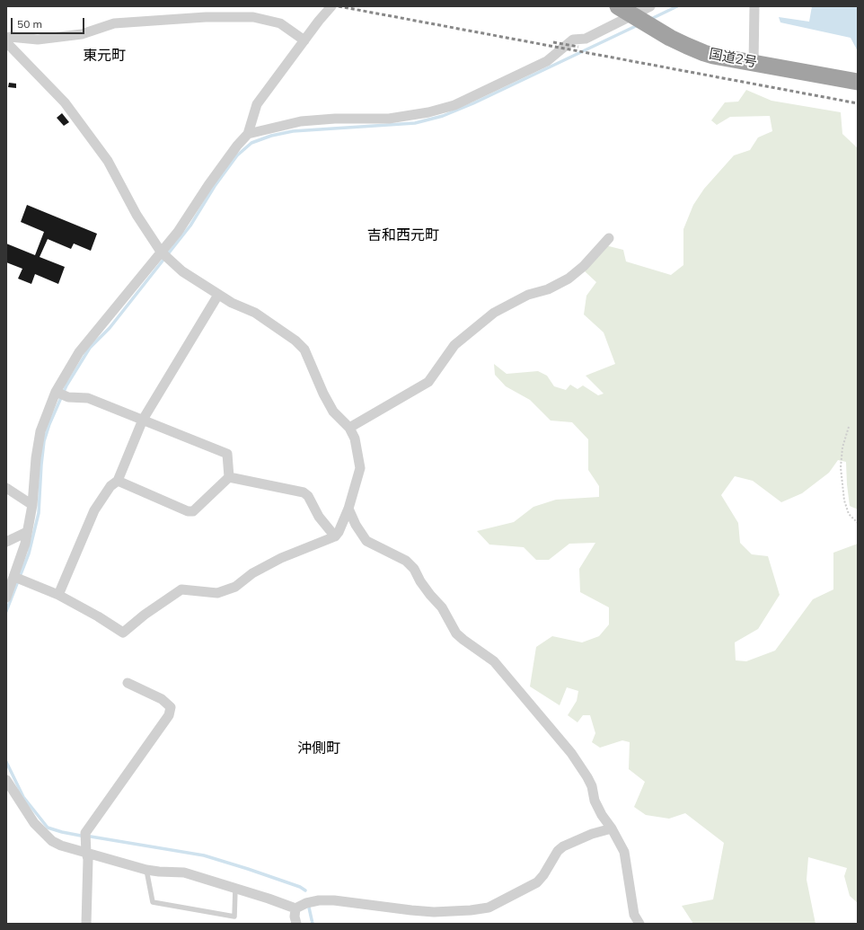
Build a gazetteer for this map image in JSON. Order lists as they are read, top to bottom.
{
  "streets": {
    "highway": ["国道2号"]
  },
  "districts": ["東元町", "吉和西元町", "沖側町"],
  "scale_bar": "50 m"
}
